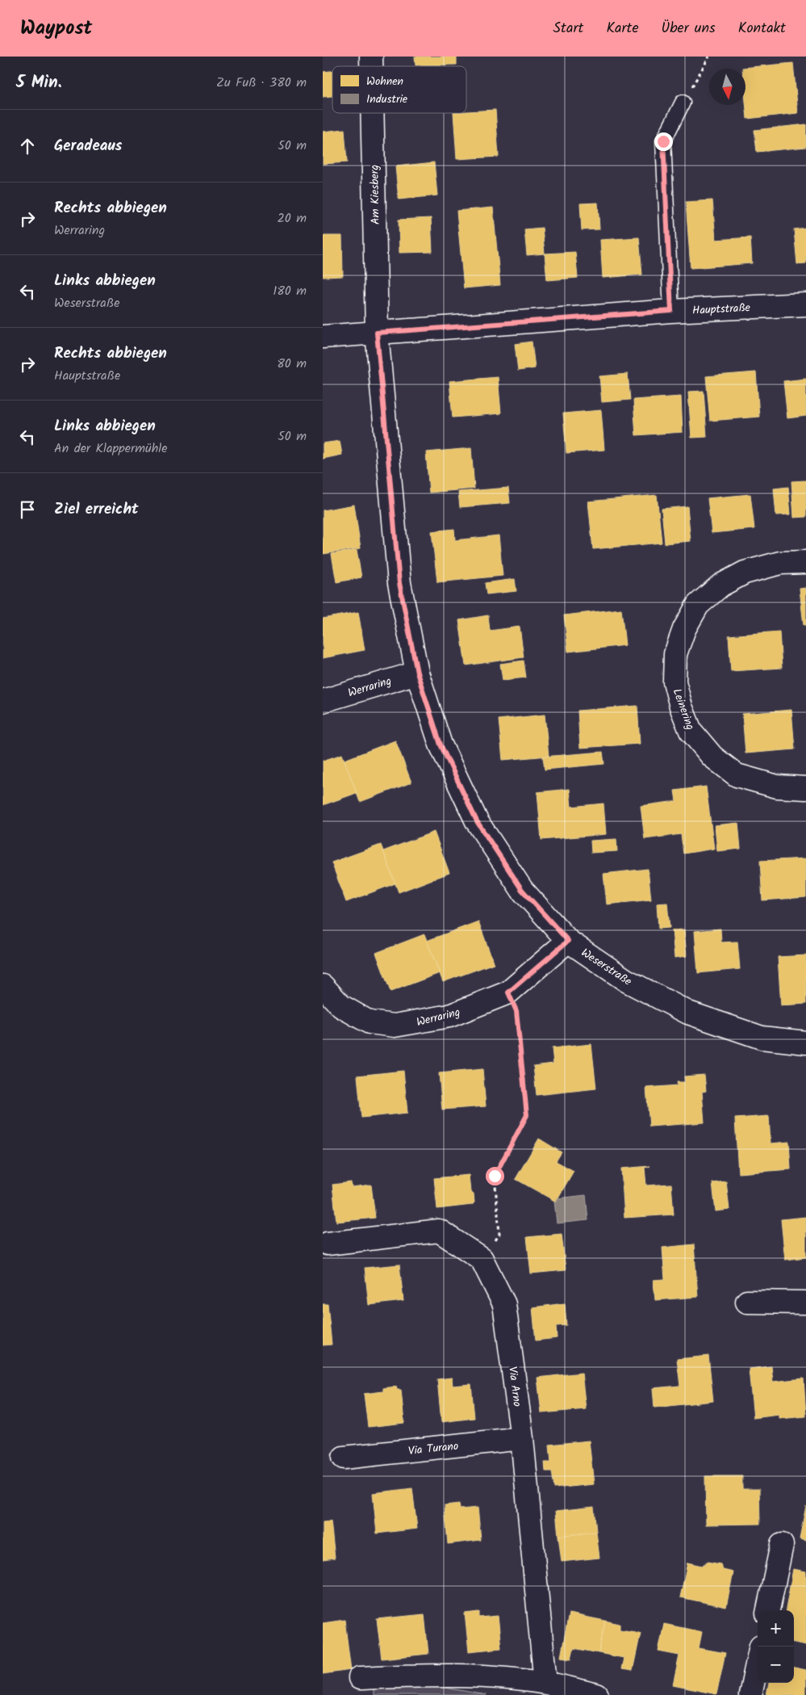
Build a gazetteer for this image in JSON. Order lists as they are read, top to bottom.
{
  "streets": {
    "street": [
      "Am Kiesberg",
      "Hauptstraße",
      "Werraring",
      "Leinering",
      "Weserstraße",
      "Via Arno",
      "Via Turano"
    ]
  },
  "crossings": [
    ["Am Kiesberg", "Hauptstraße"],
    ["Am Kiesberg", "Weserstraße"],
    ["Hauptstraße", "Weserstraße"],
    ["Werraring", "Weserstraße"],
    ["Via Arno", "Via Turano"]
  ],
  "legend": ["Wohnen", "Industrie"],
  "north": "bottom",
  "page": {
    "header": "Waypost",
    "nav": [
      "Start",
      "Karte",
      "Über uns",
      "Kontakt"
    ],
    "heading": ["5 Min.", "Zu Fuß · 380 m"],
    "list": [
      ["Geradeaus", "50 m"],
      ["Rechts abbiegen", "Werraring", "20 m"],
      ["Links abbiegen", "Weserstraße", "180 m"],
      ["Rechts abbiegen", "Hauptstraße", "80 m"],
      ["Links abbiegen", "An der Klappermühle", "50 m"],
      "Ziel erreicht"
    ],
    "map_buttons": ["+", "−"]
  }
}
